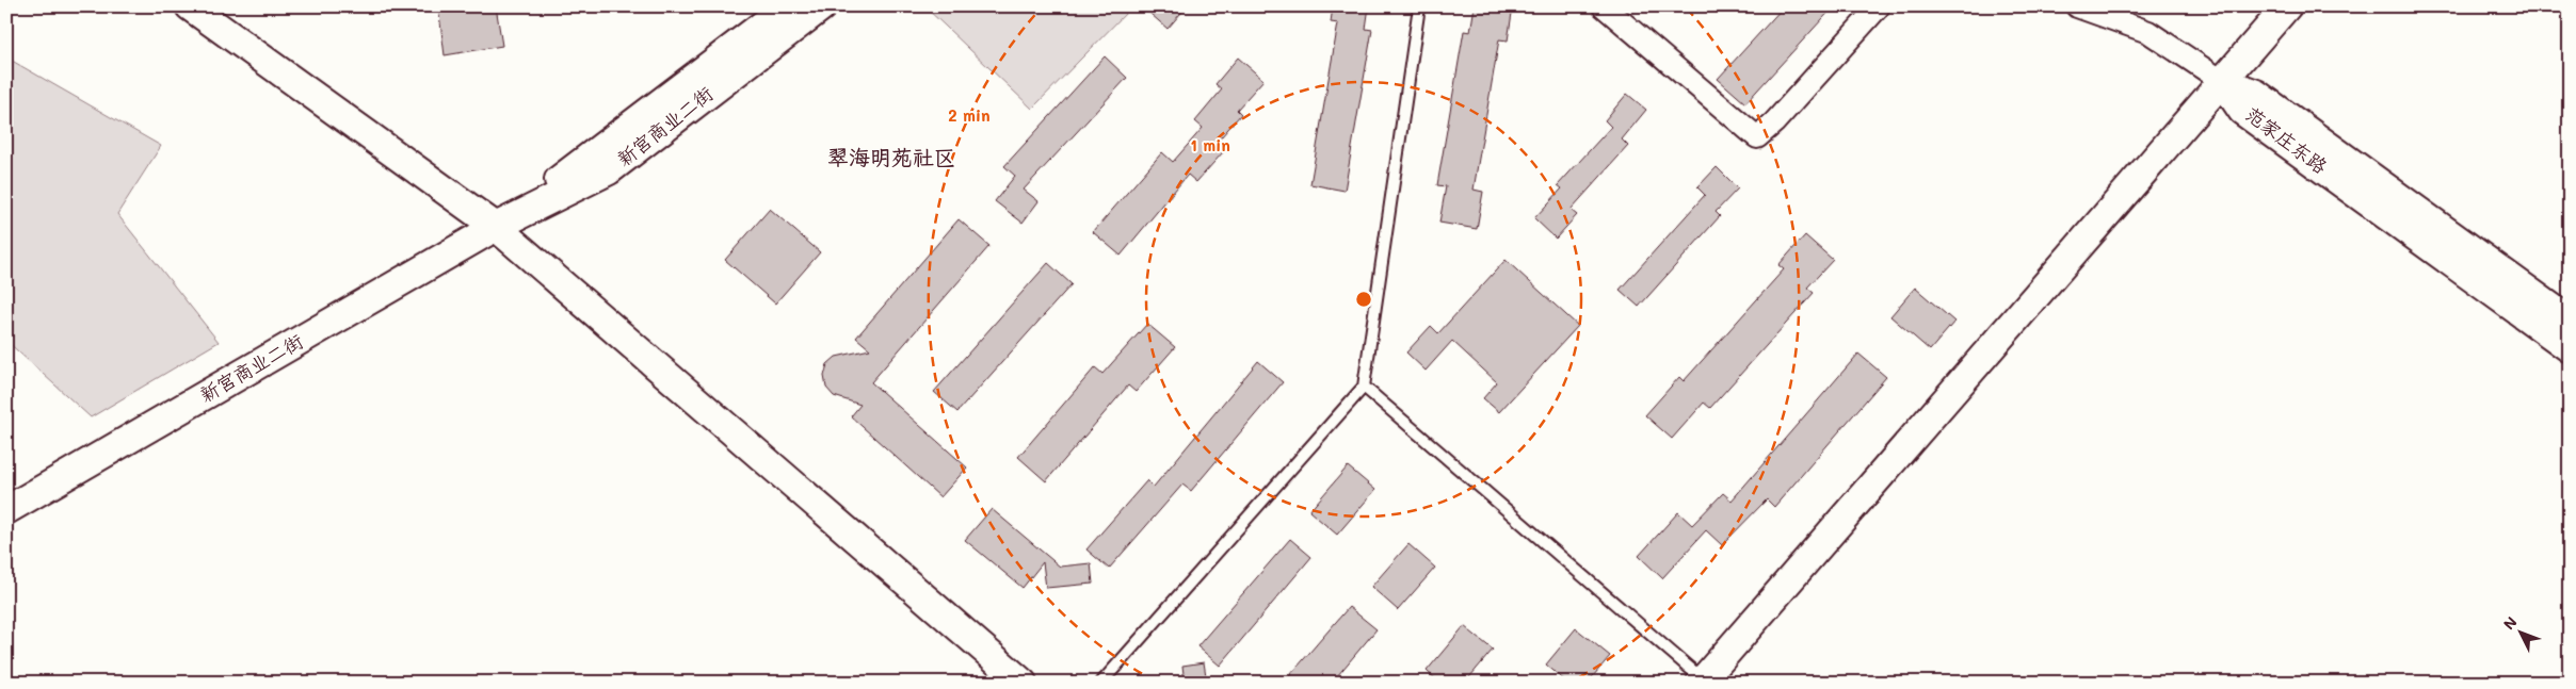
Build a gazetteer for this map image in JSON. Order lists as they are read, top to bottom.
{
  "streets": {
    "street": ["新宫商业二街", "范家庄东路"]
  },
  "districts": ["翠海明苑社区"],
  "north": "top left",
  "rings": ["2 min", "1 min"]
}
